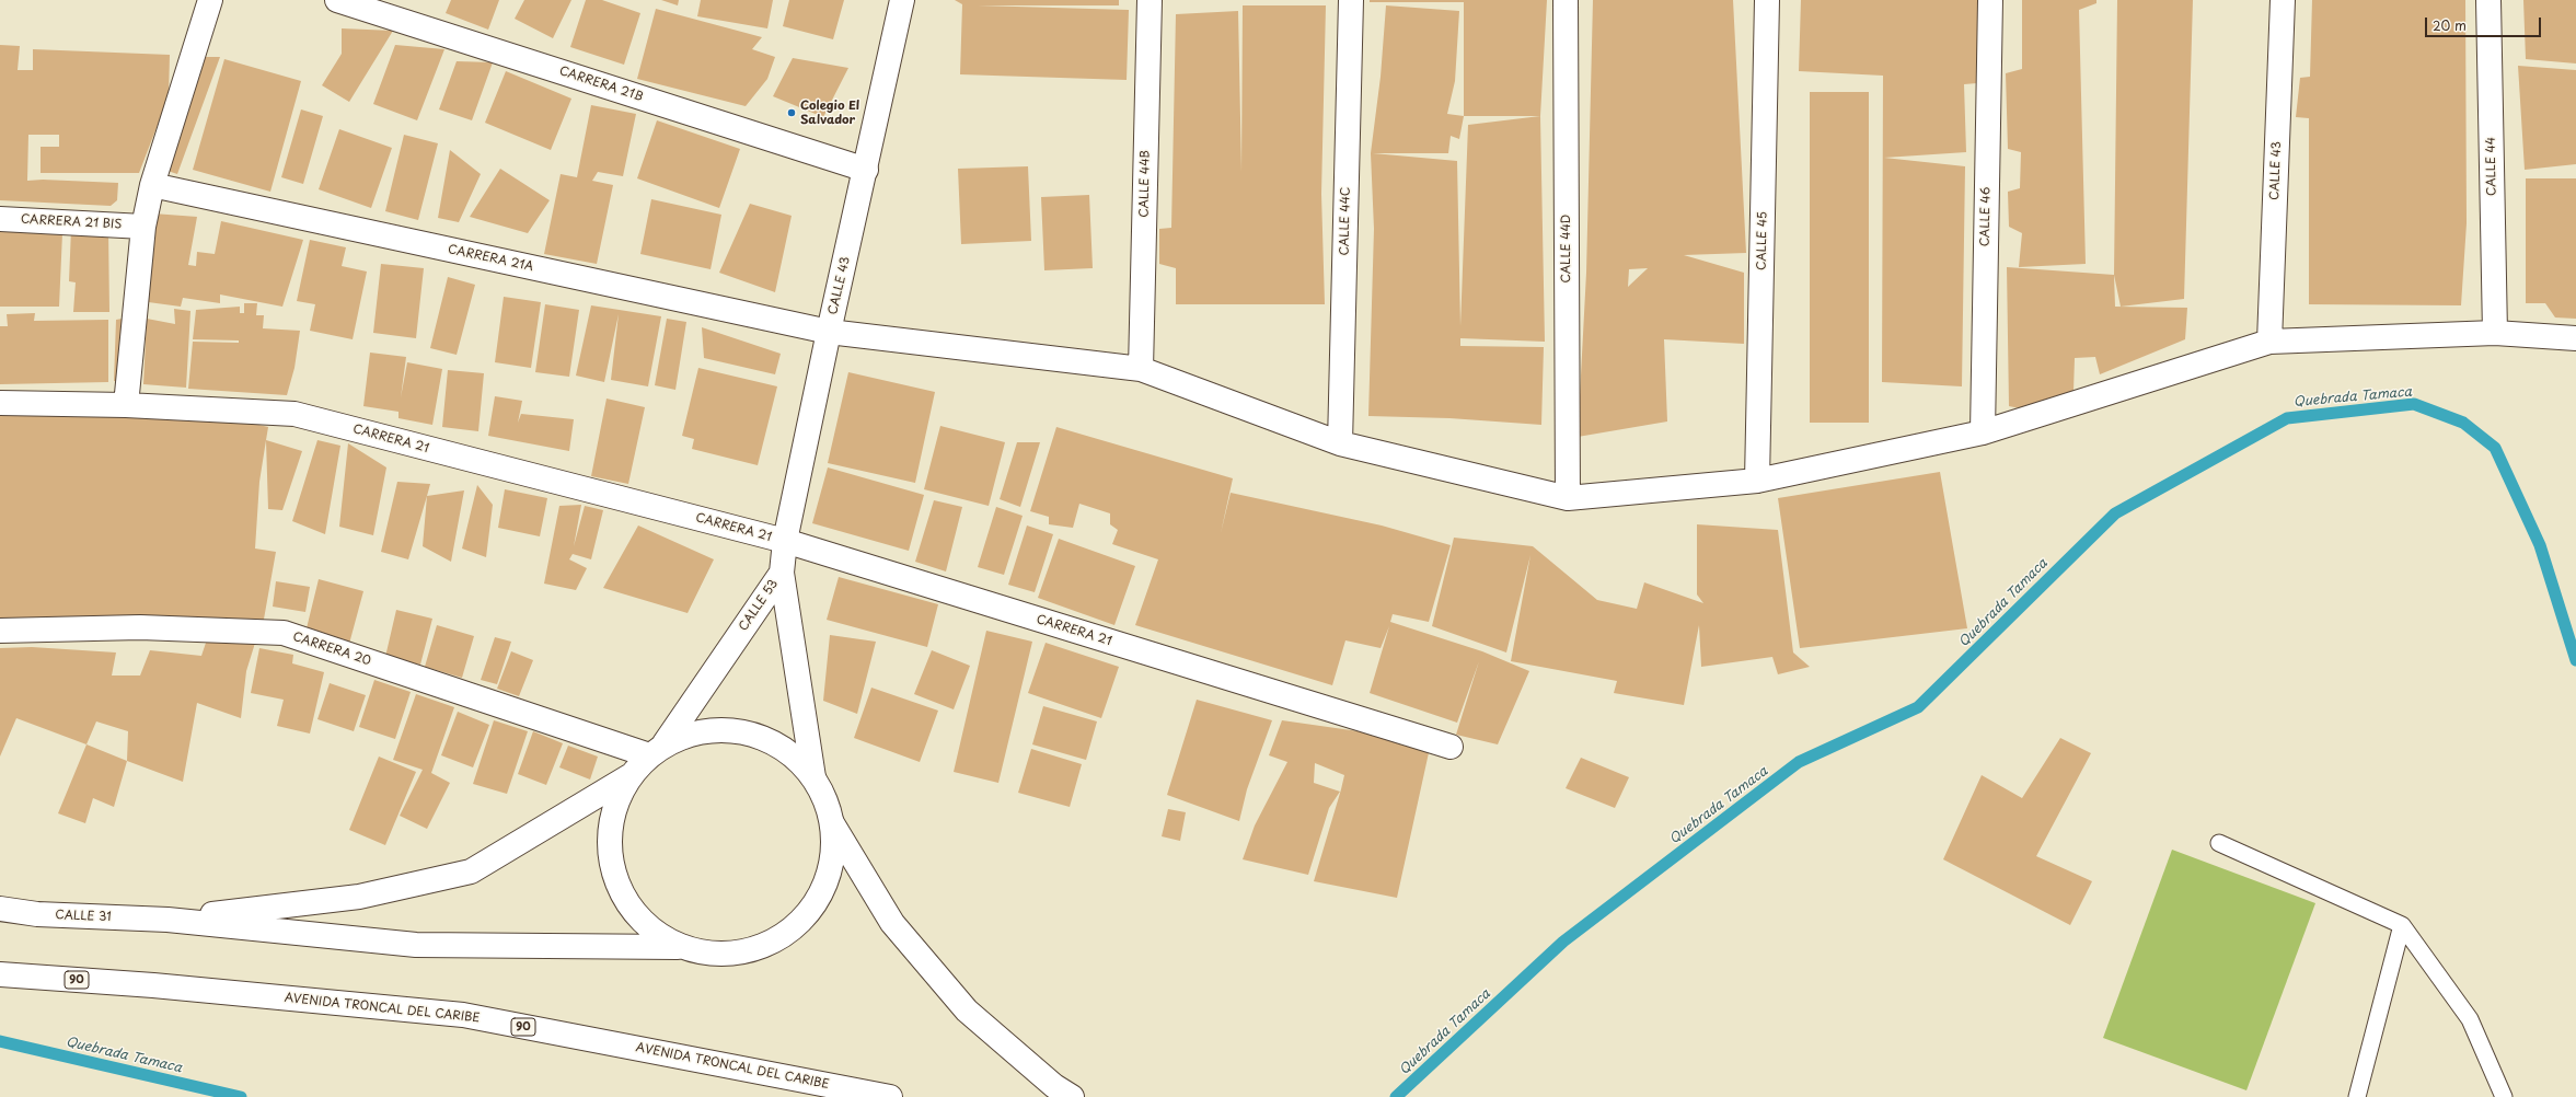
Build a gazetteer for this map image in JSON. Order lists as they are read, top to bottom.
{
  "streets": {
    "main road": [
      "CARRERA 21B",
      "CALLE 44",
      "CALLE 43",
      "CALLE 44B",
      "CALLE 46",
      "CALLE 44C",
      "CARRERA 21 BIS",
      "CALLE 45",
      "CALLE 44D",
      "CARRERA 21A",
      "CARRERA 21",
      "CALLE 53",
      "CARRERA 20",
      "CALLE 31",
      "90",
      "AVENIDA TRONCAL DEL CARIBE"
    ]
  },
  "crossings": [
    ["CARRERA 21B", "CALLE 43"],
    ["CALLE 44", "CARRERA 21A"],
    ["CALLE 43", "CARRERA 21A"],
    ["CALLE 43", "CARRERA 21"],
    ["CALLE 43", "CALLE 53"],
    ["CALLE 44B", "CARRERA 21A"],
    ["CALLE 46", "CARRERA 21A"],
    ["CALLE 44C", "CARRERA 21A"],
    ["CALLE 45", "CARRERA 21A"],
    ["CALLE 44D", "CARRERA 21A"],
    ["CALLE 53", "CARRERA 20"]
  ],
  "water": ["Quebrada Tamaca"],
  "places": ["Colegio El Salvador"],
  "scale_bar": "20 m"
}
